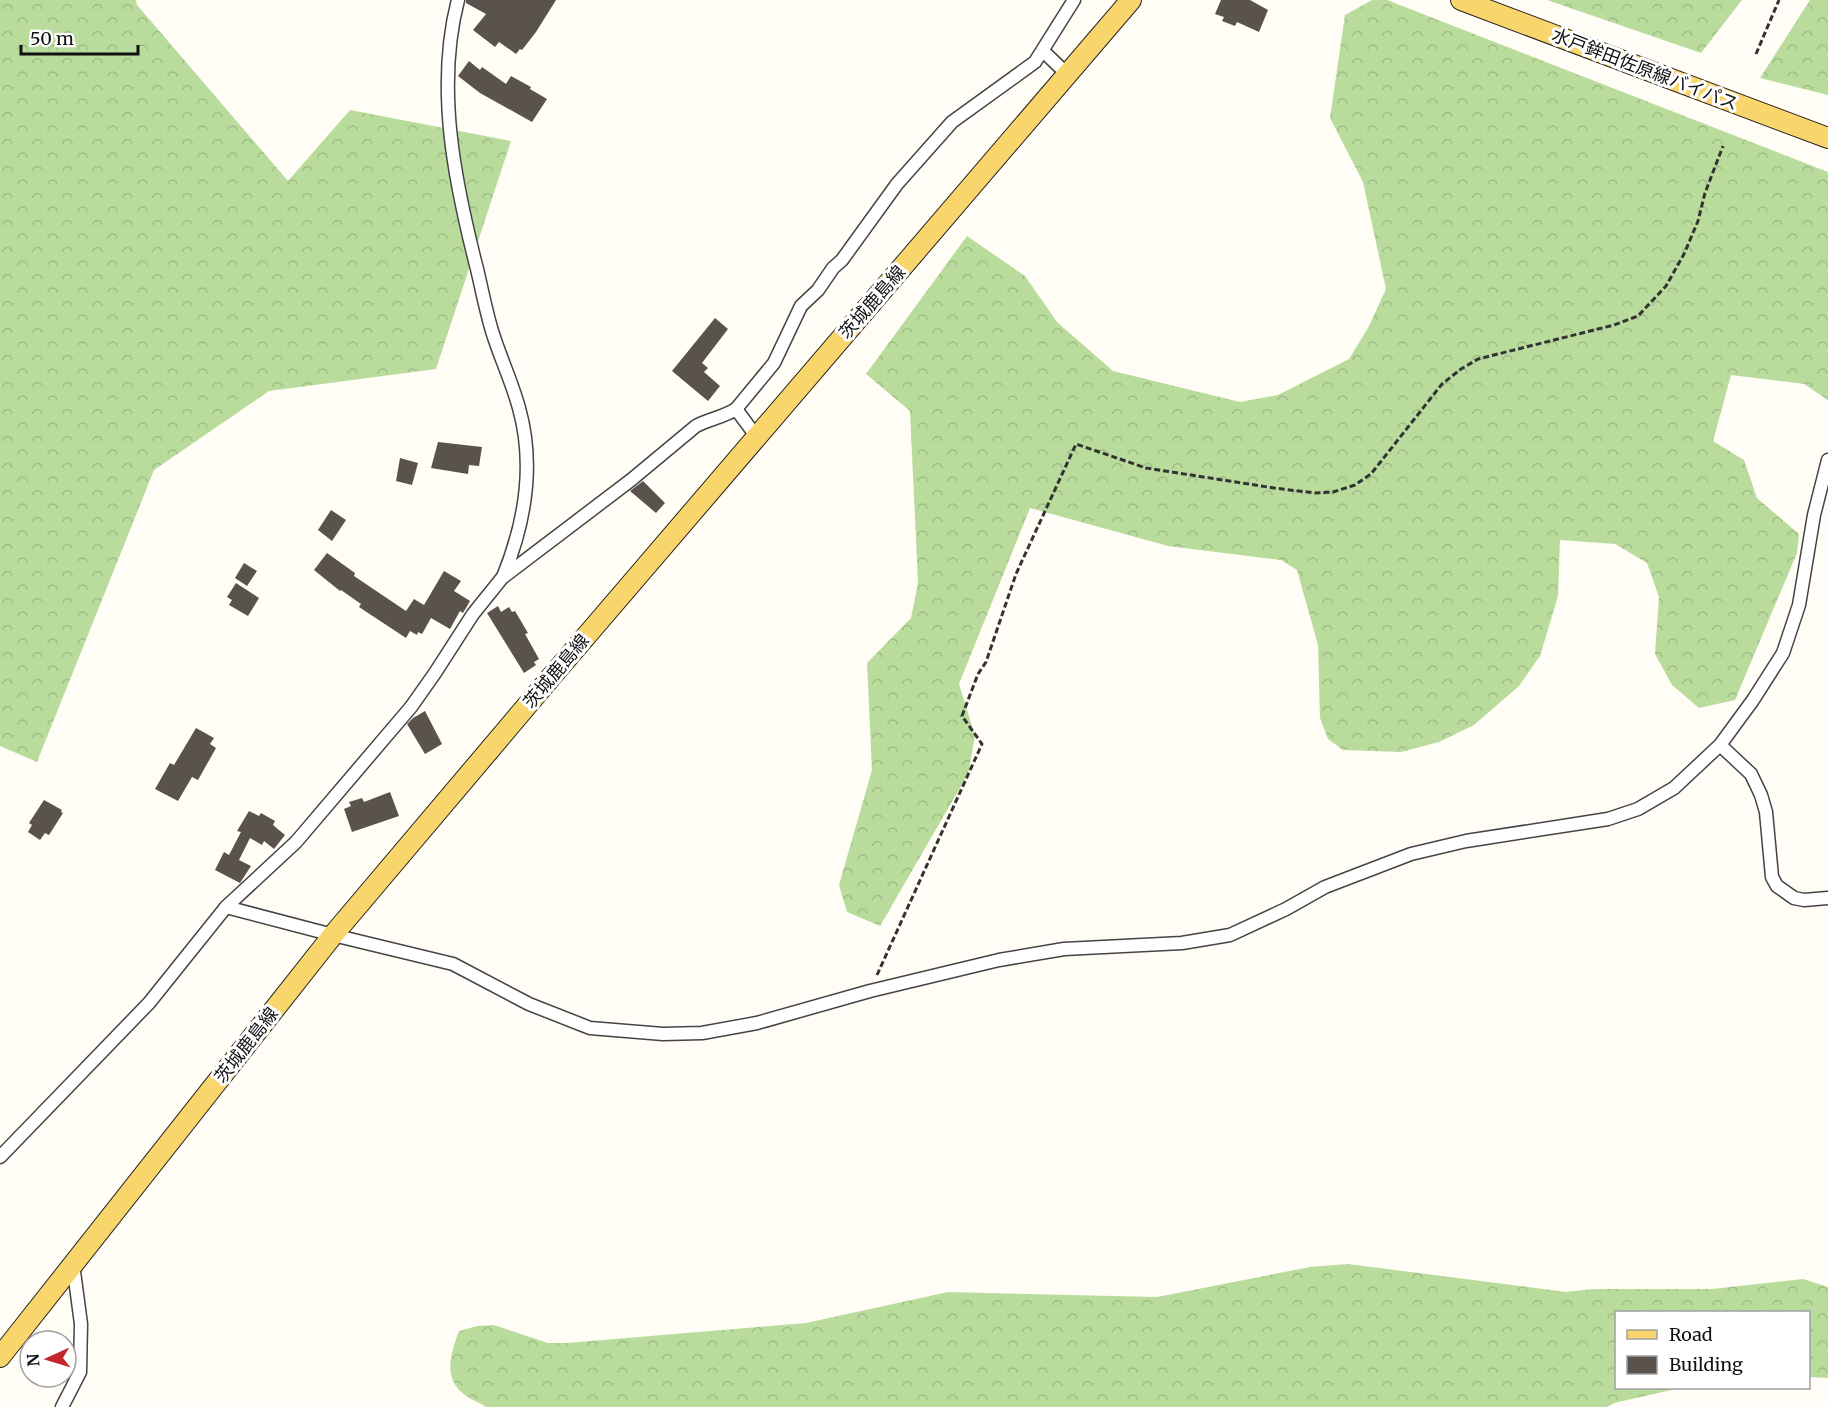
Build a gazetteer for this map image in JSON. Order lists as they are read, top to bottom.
{
  "streets": {
    "main road": ["水戸鉾田佐原線バイパス", "茨城鹿島線"]
  },
  "legend": ["Road", "Building"],
  "scale_bar": "50 m",
  "north": "left"
}
